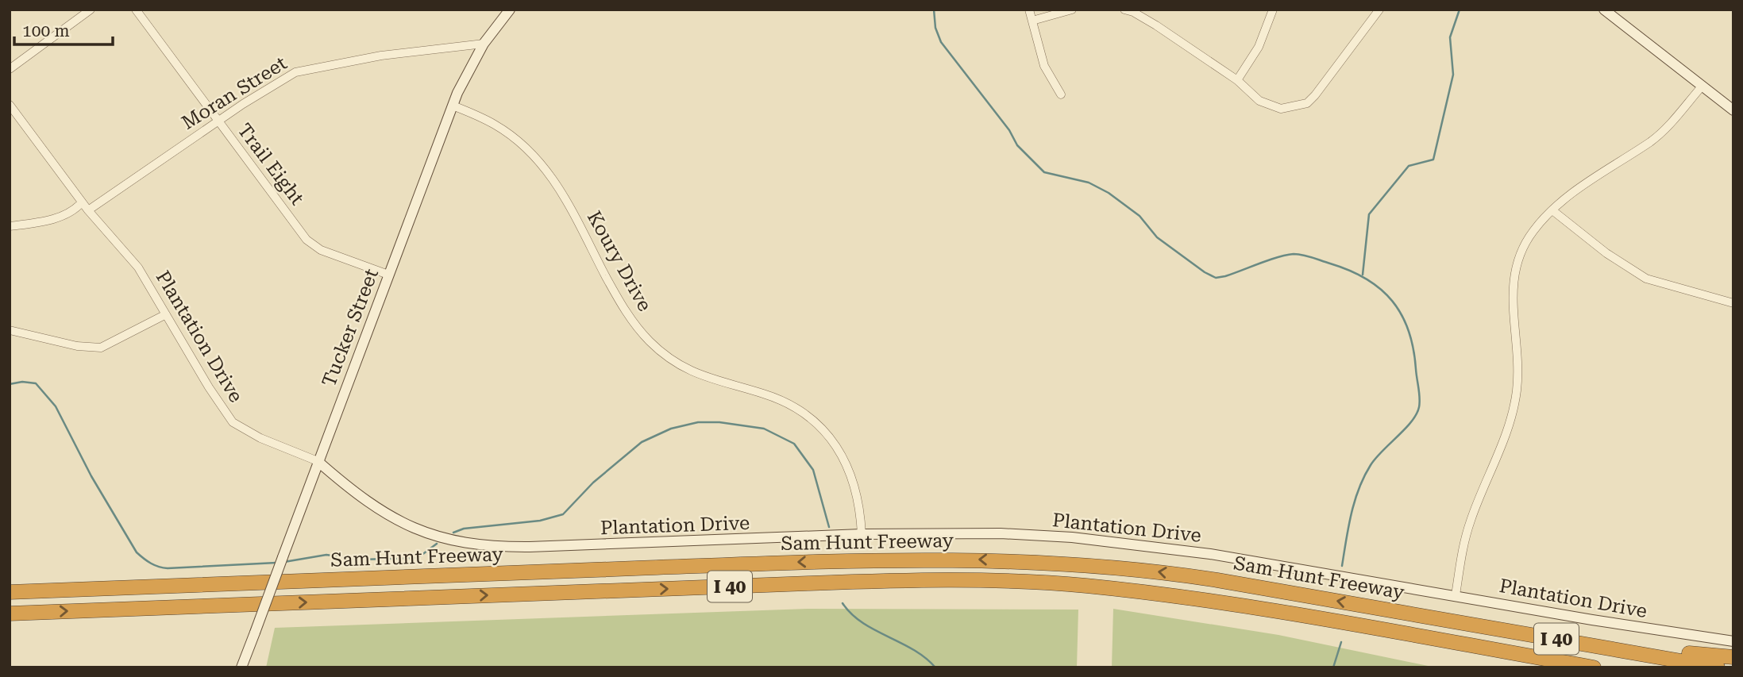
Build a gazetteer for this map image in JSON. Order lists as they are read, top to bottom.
{
  "streets": {
    "highway": ["Sam Hunt Freeway", "I 40"],
    "street": [
      "Moran Street",
      "Trail Eight",
      "Koury Drive",
      "Tucker Street",
      "Plantation Drive"
    ]
  },
  "crossings": [
    ["Moran Street", "Trail Eight"],
    ["Moran Street", "Tucker Street"],
    ["Moran Street", "Plantation Drive"],
    ["Trail Eight", "Tucker Street"],
    ["Koury Drive", "Tucker Street"],
    ["Koury Drive", "Plantation Drive"],
    ["Tucker Street", "Plantation Drive"]
  ],
  "scale_bar": "100 m"
}
